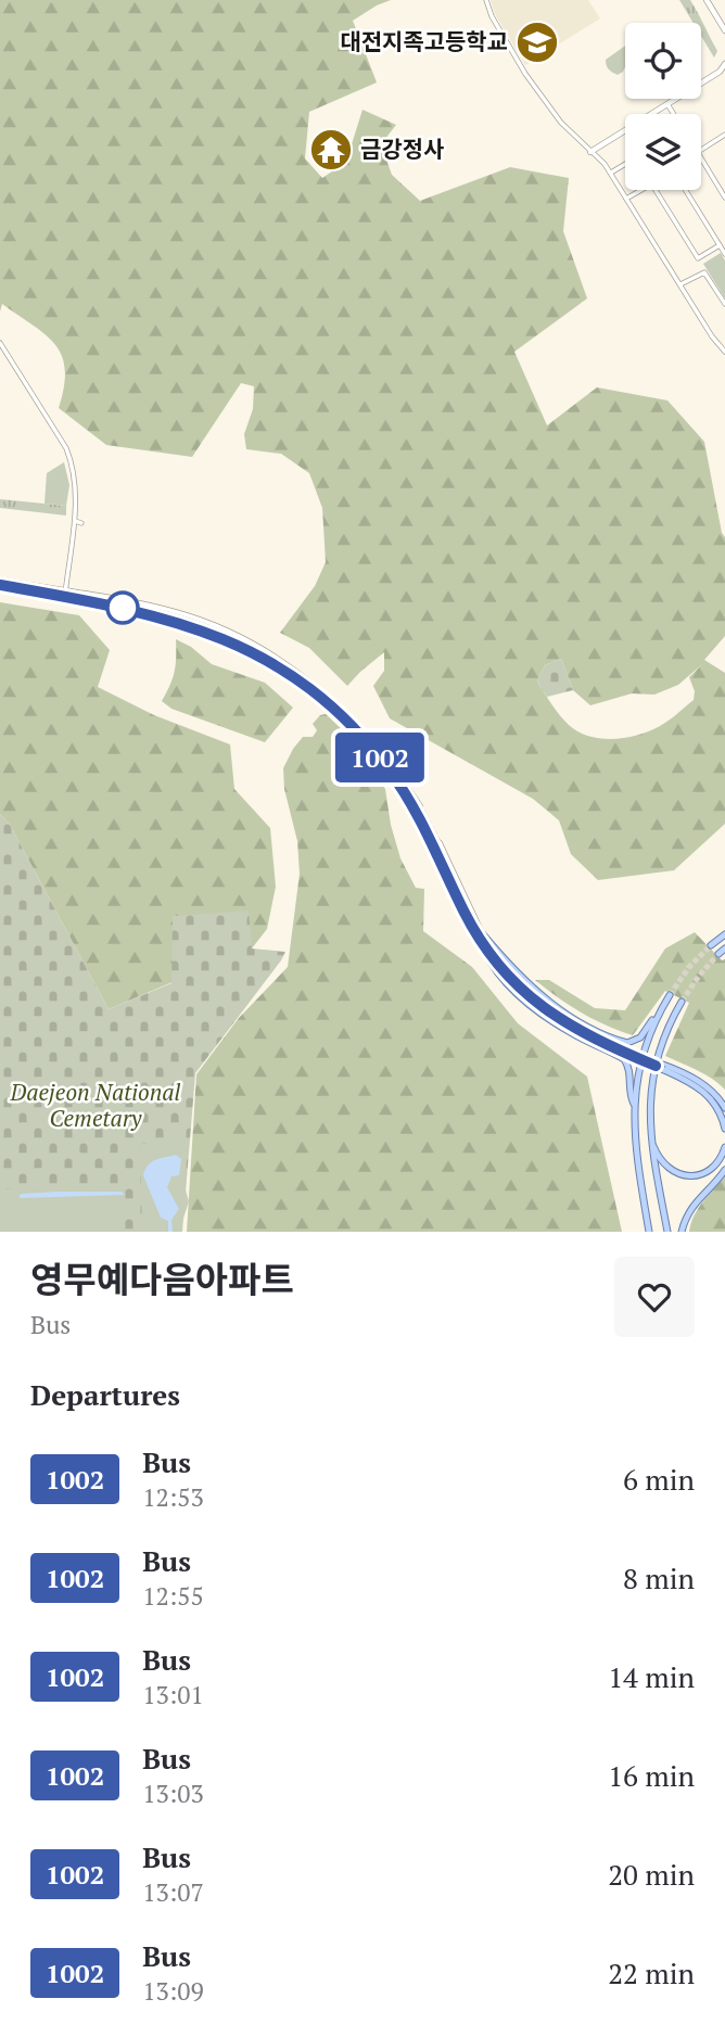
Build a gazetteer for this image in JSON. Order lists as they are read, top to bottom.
{
  "parks": ["Daejeon National Cemetary"],
  "places": {
    "school or university": ["대전지족고등학교"],
    "temple": ["금강정사"]
  },
  "lines": ["bus line 1002"],
  "page": {
    "on_map": "1002",
    "heading": [
      ["영무예다음아파트", "Bus"],
      "Departures"
    ],
    "list": [
      {
        "mark": "1002",
        "name": "Bus",
        "note": "12:53",
        "value": "6 min"
      },
      {
        "mark": "1002",
        "name": "Bus",
        "note": "12:55",
        "value": "8 min"
      },
      {
        "mark": "1002",
        "name": "Bus",
        "note": "13:01",
        "value": "14 min"
      },
      {
        "mark": "1002",
        "name": "Bus",
        "note": "13:03",
        "value": "16 min"
      },
      {
        "mark": "1002",
        "name": "Bus",
        "note": "13:07",
        "value": "20 min"
      },
      {
        "mark": "1002",
        "name": "Bus",
        "note": "13:09",
        "value": "22 min"
      }
    ]
  }
}
